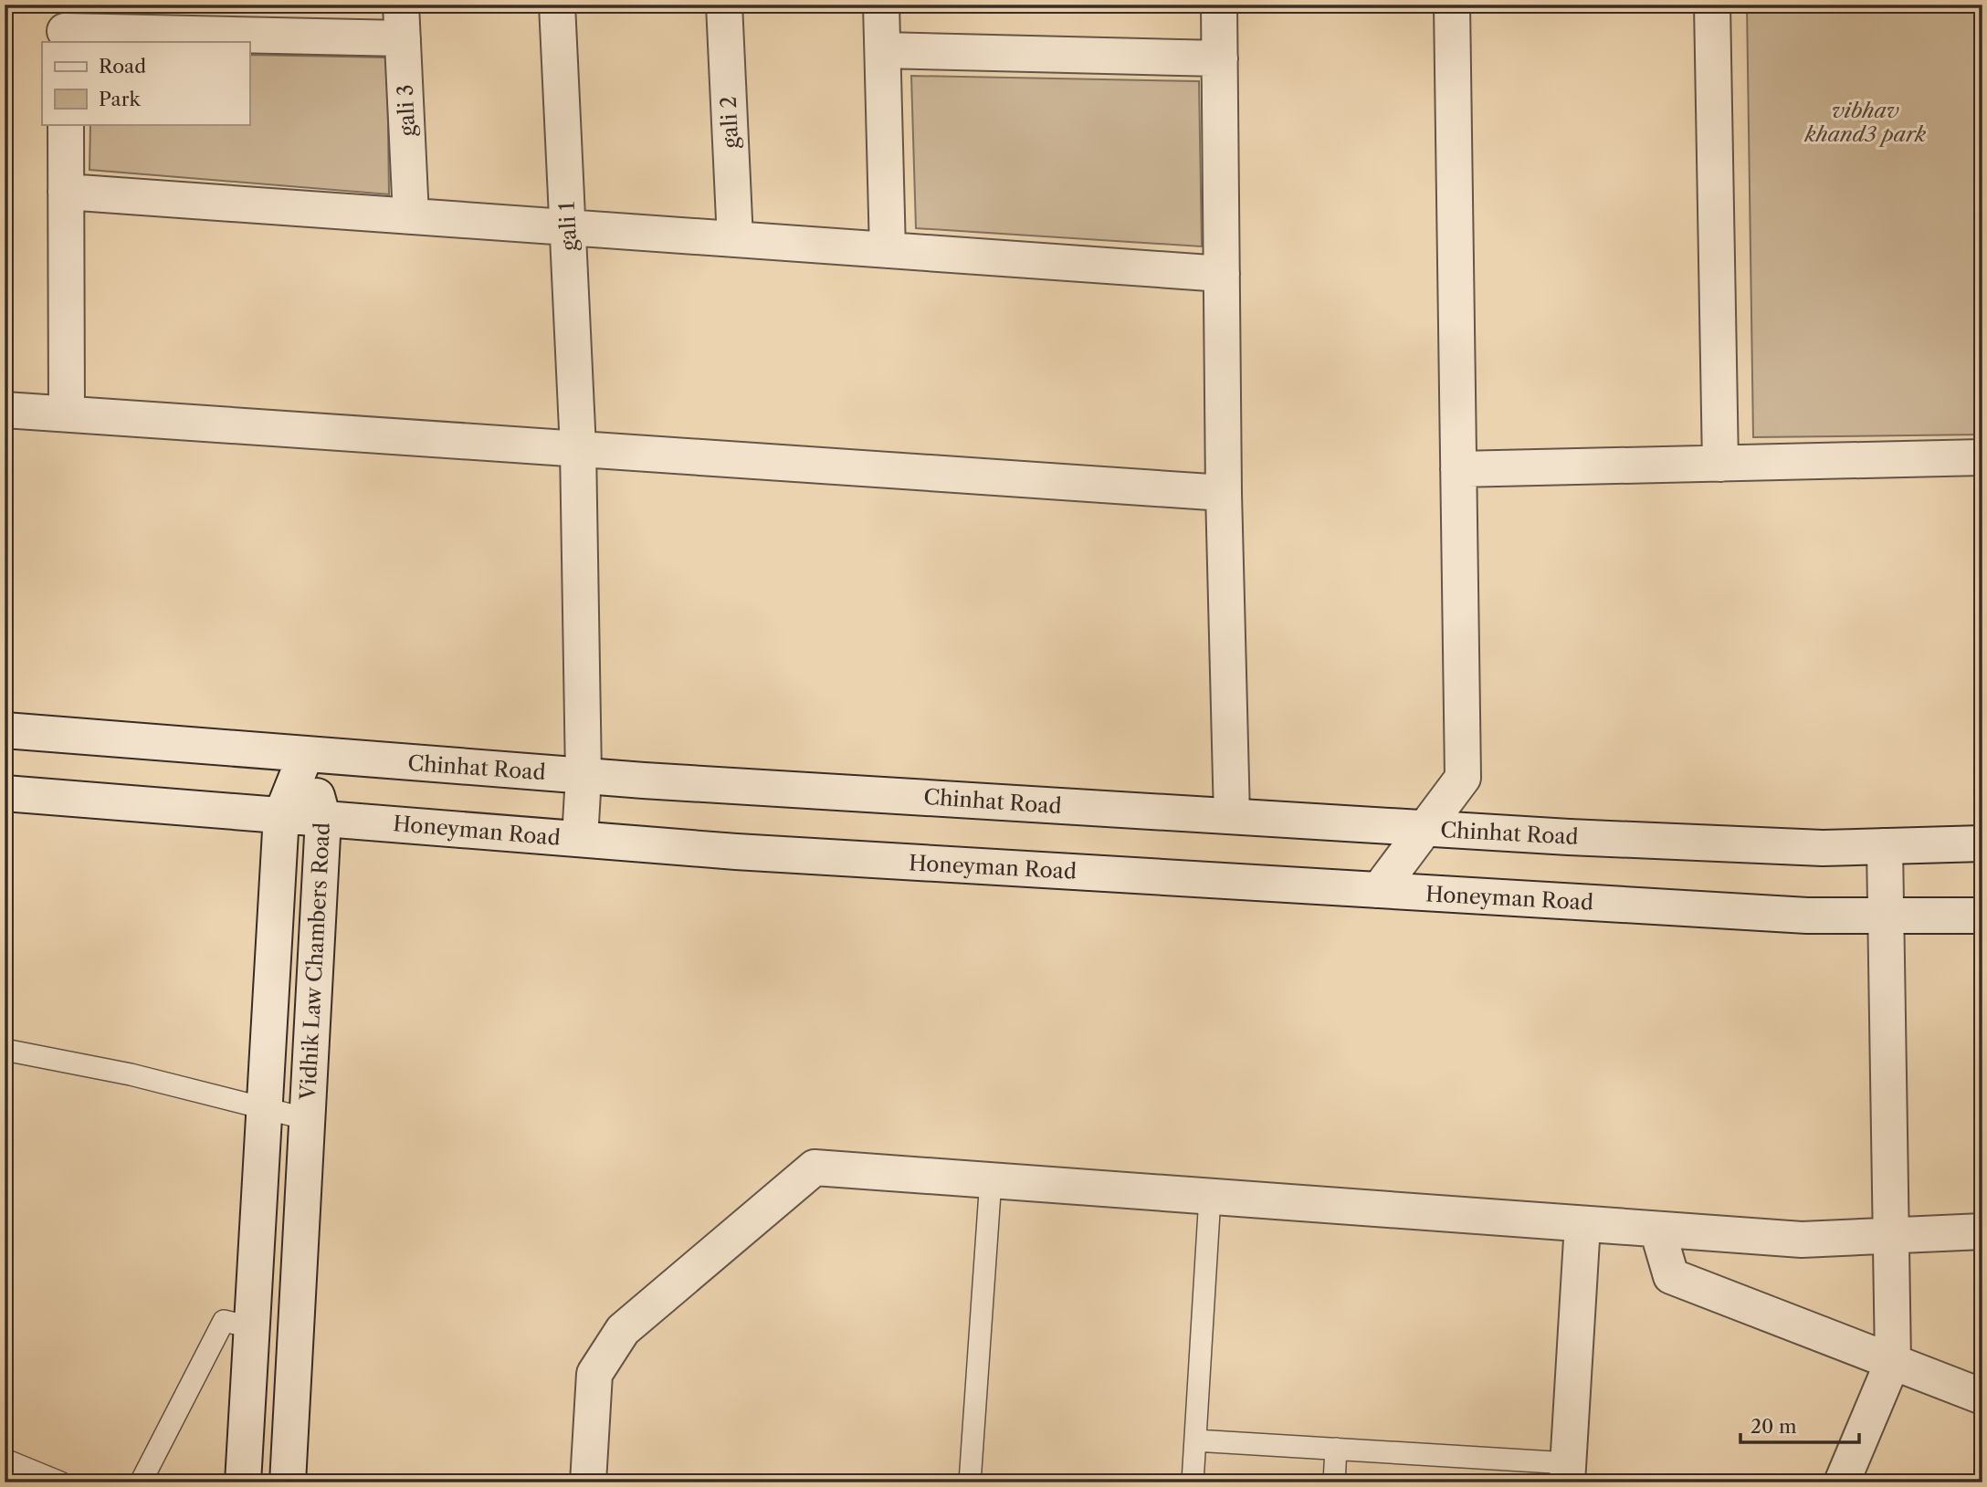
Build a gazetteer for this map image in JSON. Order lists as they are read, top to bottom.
{
  "streets": {
    "street": [
      "gali 3",
      "gali 2",
      "gali 1",
      "Chinhat Road",
      "Honeyman Road",
      "Vidhik Law Chambers Road"
    ]
  },
  "crossings": [
    ["gali 1", "Chinhat Road"],
    ["gali 1", "Honeyman Road"],
    ["Chinhat Road", "Vidhik Law Chambers Road"],
    ["Honeyman Road", "Vidhik Law Chambers Road"]
  ],
  "parks": ["vibhav khand3 park"],
  "legend": ["Road", "Park"],
  "scale_bar": "20 m"
}
